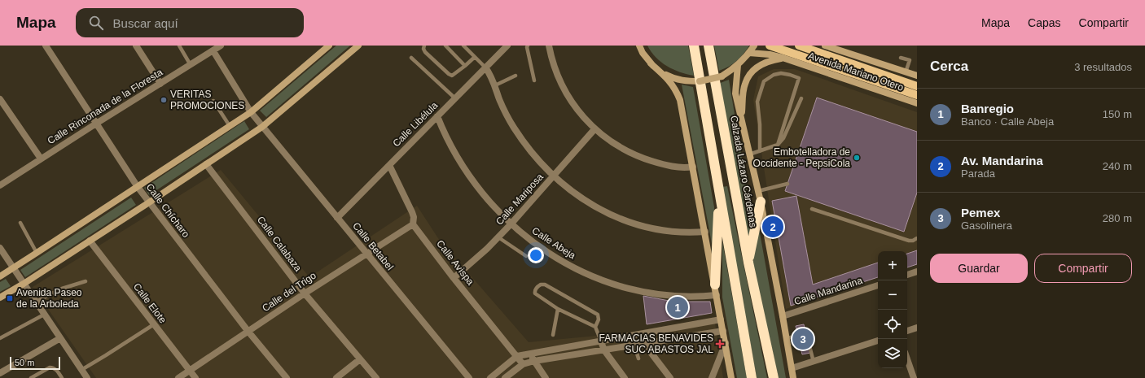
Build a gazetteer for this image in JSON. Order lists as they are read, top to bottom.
{
  "streets": {
    "highway": ["Calzada Lázaro Cárdenas"],
    "main road": ["Avenida Mariano Otero"],
    "street": [
      "Calle Rinconada de la Floresta",
      "Calle Libélula",
      "Calle Mariposa",
      "Calle Chícharo",
      "Calle Abeja",
      "Calle Calabaza",
      "Calle Betabel",
      "Calle Avispa",
      "Calle Mandarina",
      "Calle del Trigo",
      "Calle Elote"
    ]
  },
  "crossings": [
    ["Calle Rinconada de la Floresta", "Calle Chícharo"],
    ["Calle Rinconada de la Floresta", "Calle Betabel"],
    ["Calle Libélula", "Calle Abeja"],
    ["Calle Libélula", "Calle Betabel"],
    ["Calle Libélula", "Calle Avispa"],
    ["Calzada Lázaro Cárdenas", "Calle Mandarina"],
    ["Calle Mariposa", "Calle Abeja"],
    ["Calle Mariposa", "Calle Avispa"],
    ["Calle Chícharo", "Calle del Trigo"],
    ["Calle Calabaza", "Calle del Trigo"],
    ["Calle Betabel", "Calle del Trigo"],
    ["Calle Avispa", "Calle del Trigo"],
    ["Calle del Trigo", "Calle Elote"]
  ],
  "places": {
    "other": ["VERITAS PROMOCIONES", "Embotelladora de Occidente - PepsiCola"],
    "transit": ["Avenida Paseo de la Arboleda"],
    "health": ["FARMACIAS BENAVIDES SUC ABASTOS JAL"]
  },
  "scale_bar": "50 m",
  "page": {
    "header": "Mapa",
    "search": "Buscar aquí",
    "nav": ["Mapa", "Capas", "Compartir"],
    "heading": ["Cerca", "3 resultados"],
    "list": [
      {
        "mark": "1",
        "name": "Banregio",
        "note": "Banco · Calle Abeja",
        "value": "150 m"
      },
      {
        "mark": "2",
        "name": "Av. Mandarina",
        "note": "Parada",
        "value": "240 m"
      },
      {
        "mark": "3",
        "name": "Pemex",
        "note": "Gasolinera",
        "value": "280 m"
      }
    ],
    "pins": ["2", "1", "3"],
    "buttons": ["Guardar", "Compartir"],
    "map_buttons": ["+", "−"],
    "scale": "50 m"
  }
}
